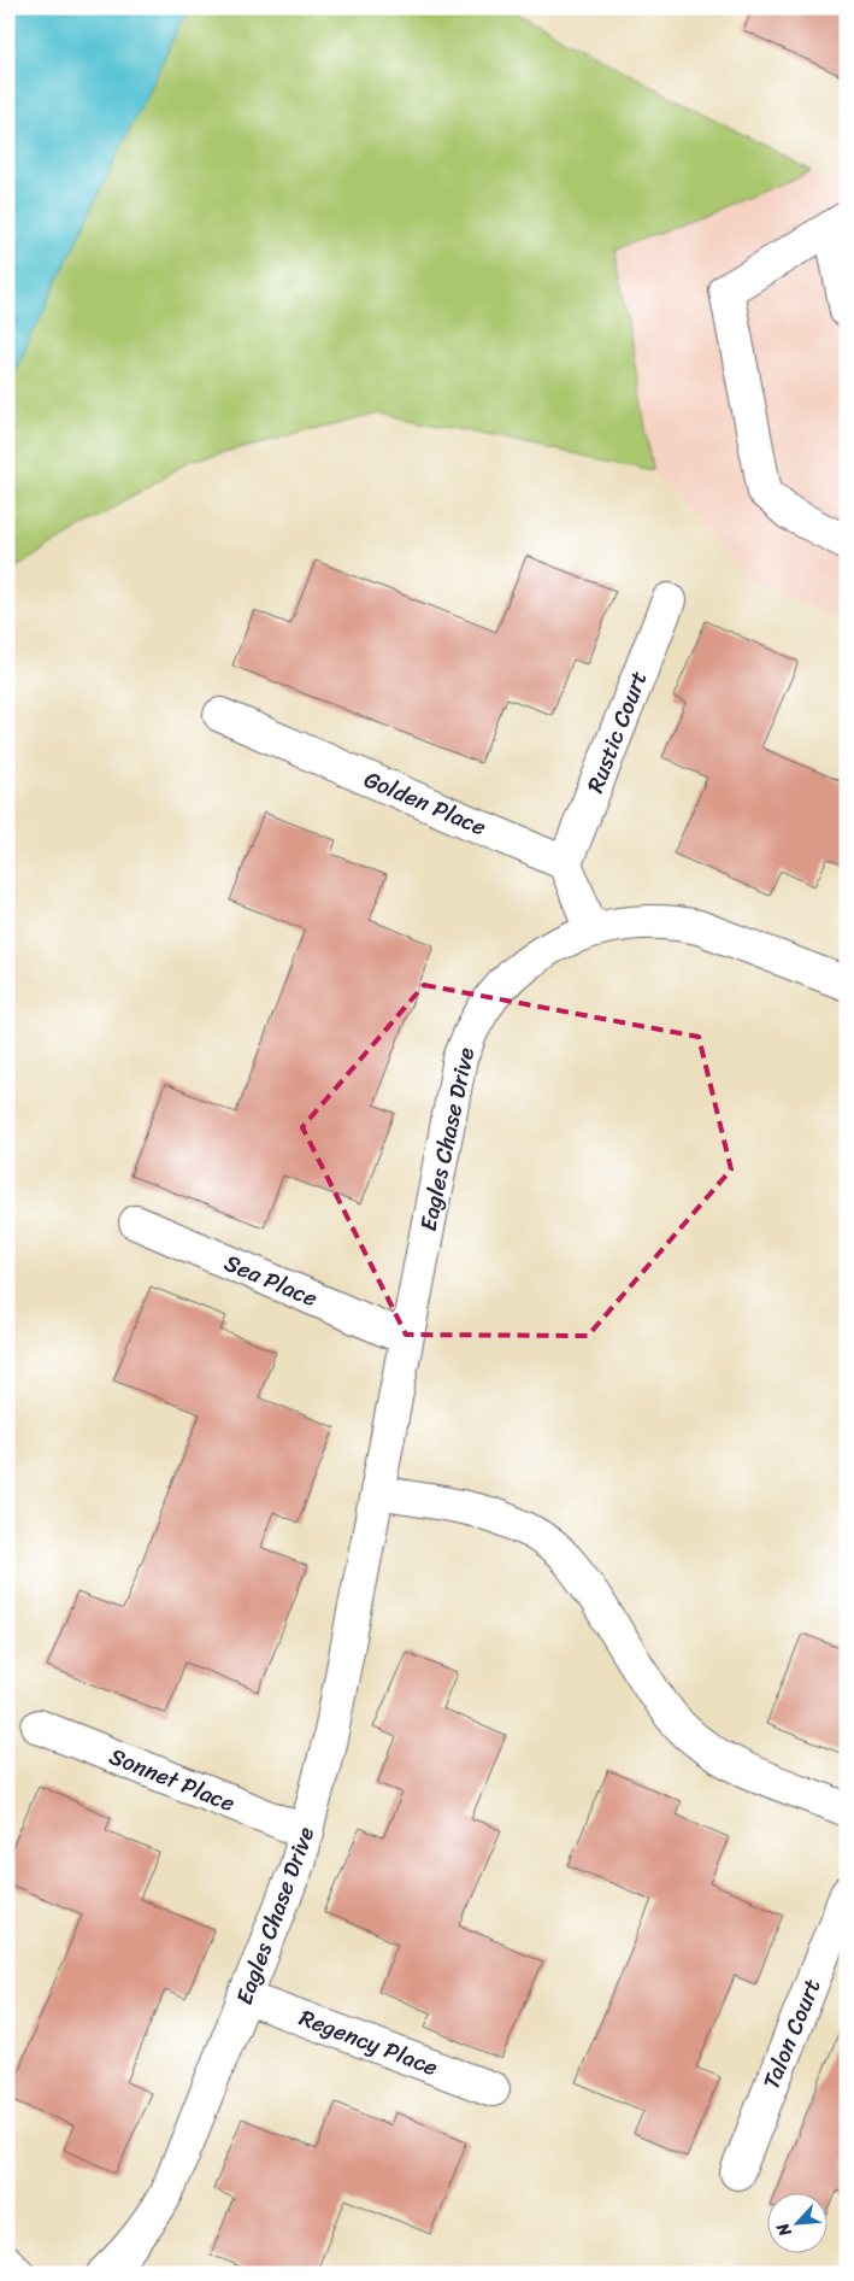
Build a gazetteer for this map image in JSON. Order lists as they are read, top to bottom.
{
  "streets": {
    "street": [
      "Rustic Court",
      "Golden Place",
      "Eagles Chase Drive",
      "Sea Place",
      "Sonnet Place",
      "Talon Court",
      "Regency Place"
    ]
  },
  "crossings": [
    ["Rustic Court", "Golden Place"],
    ["Eagles Chase Drive", "Sea Place"],
    ["Eagles Chase Drive", "Sonnet Place"],
    ["Eagles Chase Drive", "Regency Place"]
  ],
  "north": "bottom left"
}
